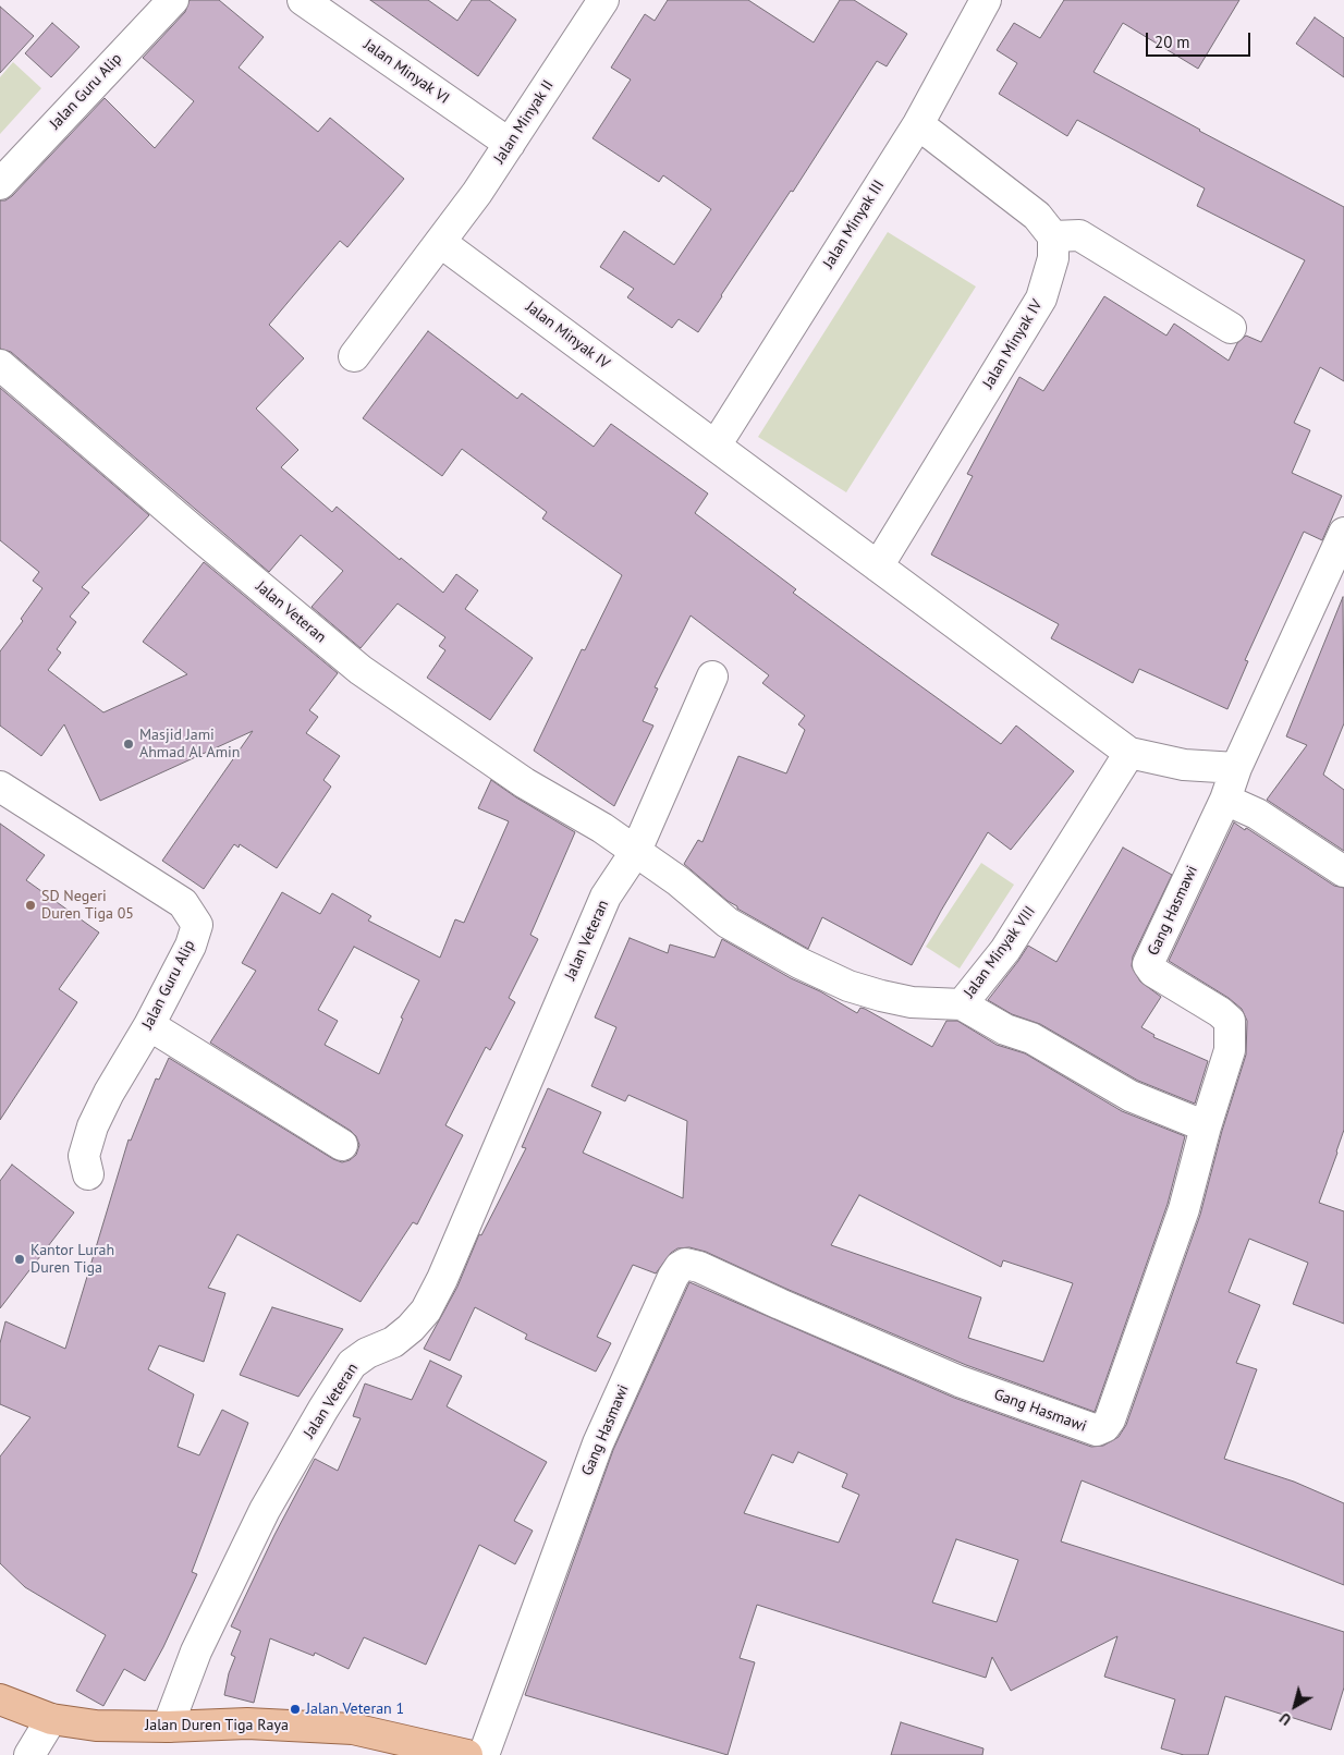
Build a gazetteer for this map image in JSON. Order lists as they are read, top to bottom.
{
  "streets": {
    "main road": ["Jalan Duren Tiga Raya"],
    "street": [
      "Jalan Minyak VI",
      "Jalan Guru Alip",
      "Jalan Minyak II",
      "Jalan Minyak III",
      "Jalan Minyak IV",
      "Jalan Veteran",
      "Gang Hasmawi",
      "Jalan Minyak VIII"
    ]
  },
  "crossings": [
    ["Jalan Minyak VI", "Jalan Minyak II"],
    ["Jalan Minyak II", "Jalan Minyak IV"],
    ["Jalan Minyak III", "Jalan Minyak IV"],
    ["Jalan Minyak IV", "Jalan Minyak VIII"],
    ["Jalan Veteran", "Jalan Minyak VIII"],
    ["Jalan Veteran", "Jalan Duren Tiga Raya"],
    ["Gang Hasmawi", "Jalan Duren Tiga Raya"]
  ],
  "places": [
    "Masjid Jami Ahmad Al Amin",
    "SD Negeri Duren Tiga 05",
    "Kantor Lurah Duren Tiga",
    "Jalan Veteran 1"
  ],
  "scale_bar": "20 m",
  "north": "bottom left"
}
